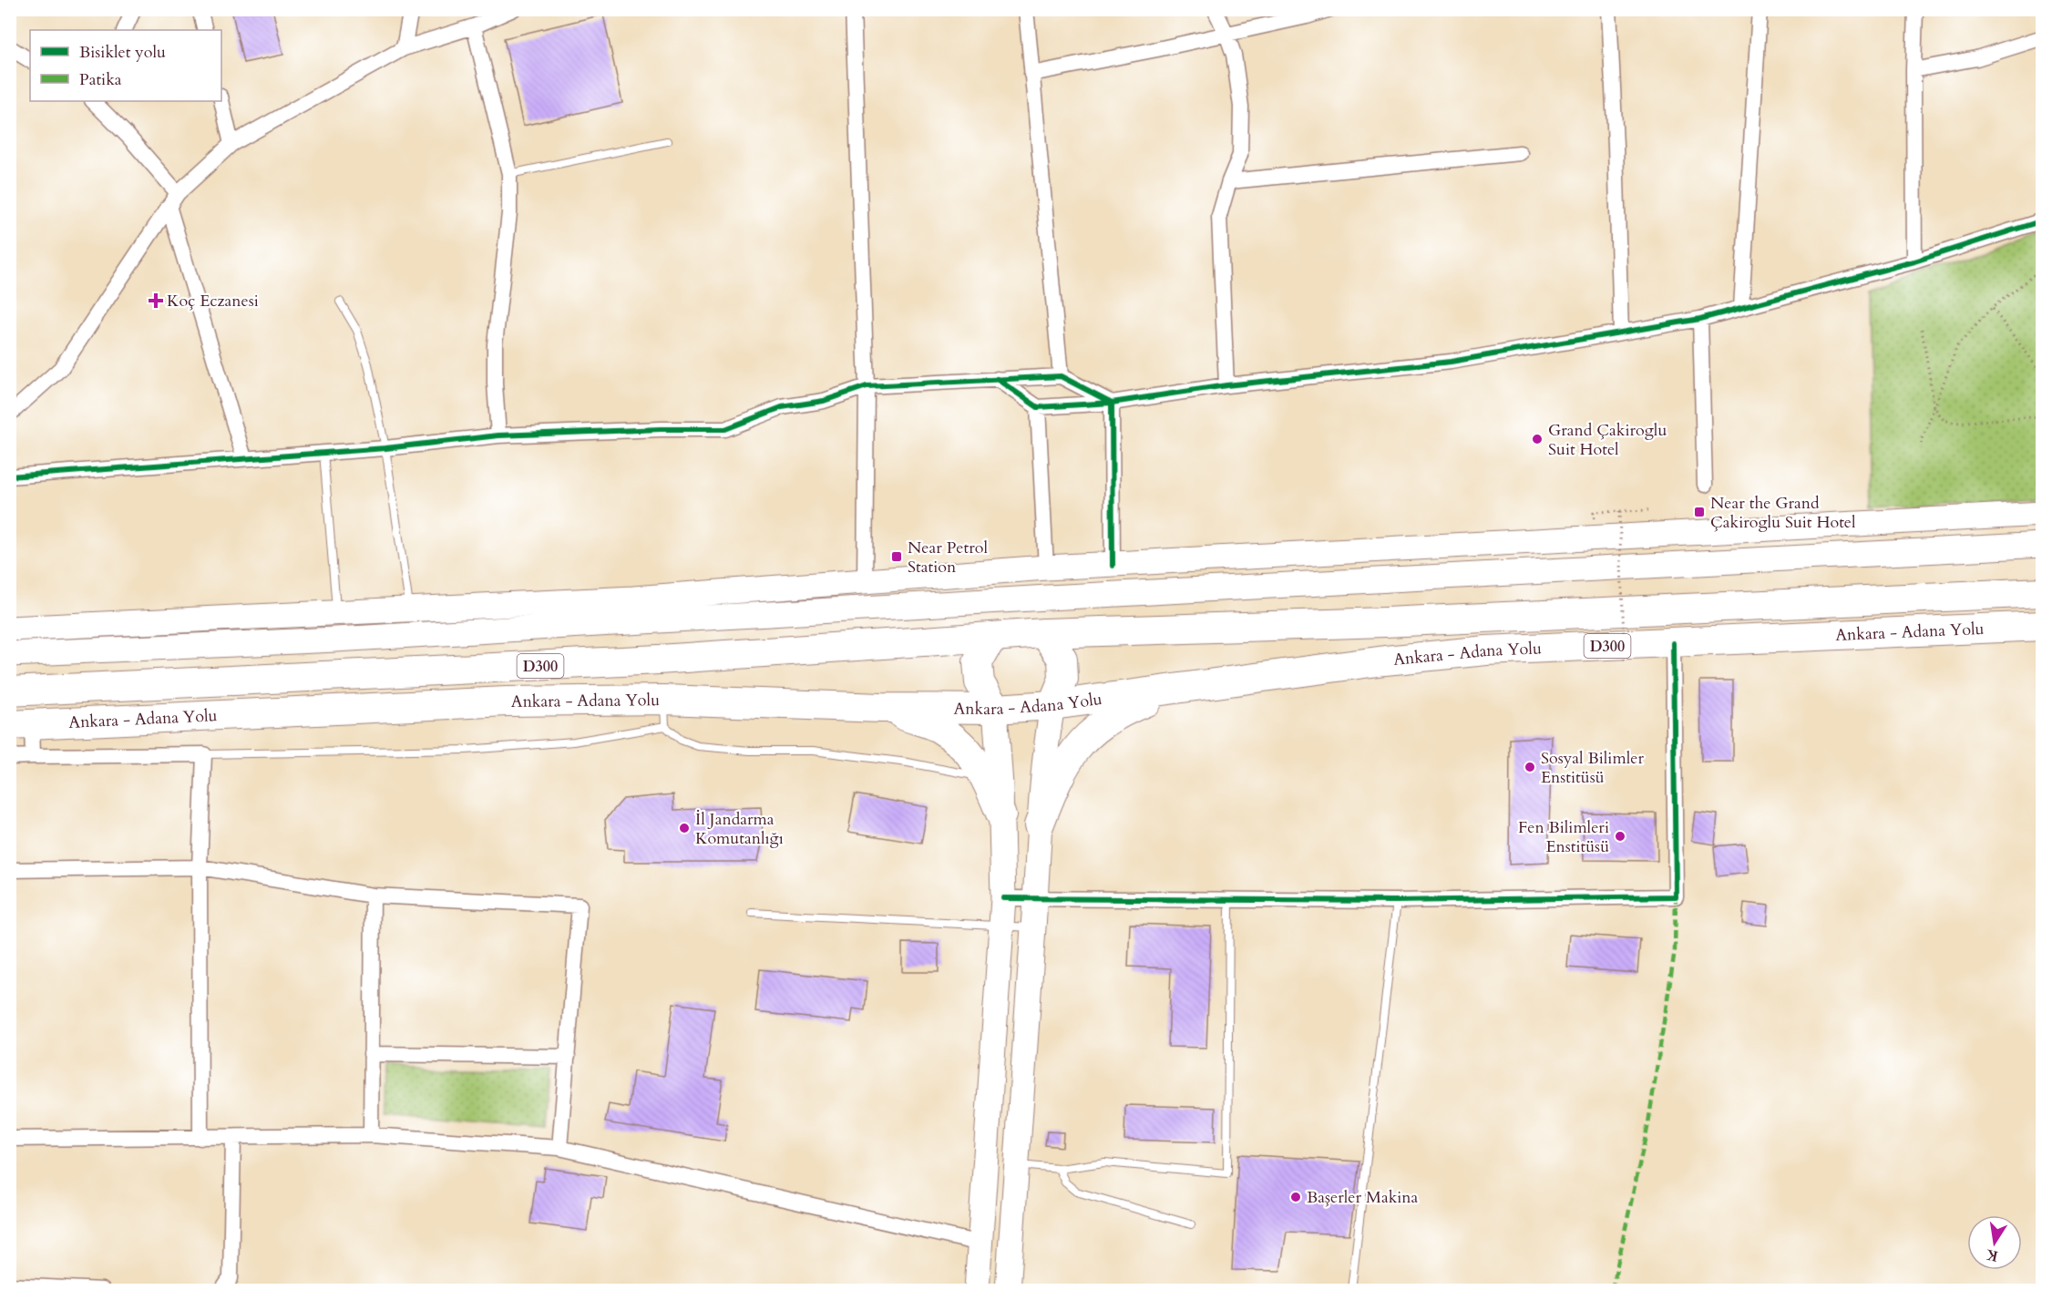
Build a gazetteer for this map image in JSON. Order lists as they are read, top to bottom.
{
  "streets": {
    "highway": ["Ankara - Adana Yolu", "D300"]
  },
  "places": {
    "health": ["Koç Eczanesi"],
    "other": [
      "Grand Çakiroglu Suit Hotel",
      "Sosyal Bilimler Enstitüsü",
      "İl Jandarma Komutanlığı",
      "Fen Bilimleri Enstitüsü",
      "Başerler Makina"
    ],
    "transit": ["Near the Grand Çakiroglu Suit Hotel", "Near Petrol Station"]
  },
  "legend": ["Bisiklet yolu", "Patika"],
  "north": "bottom"
}
